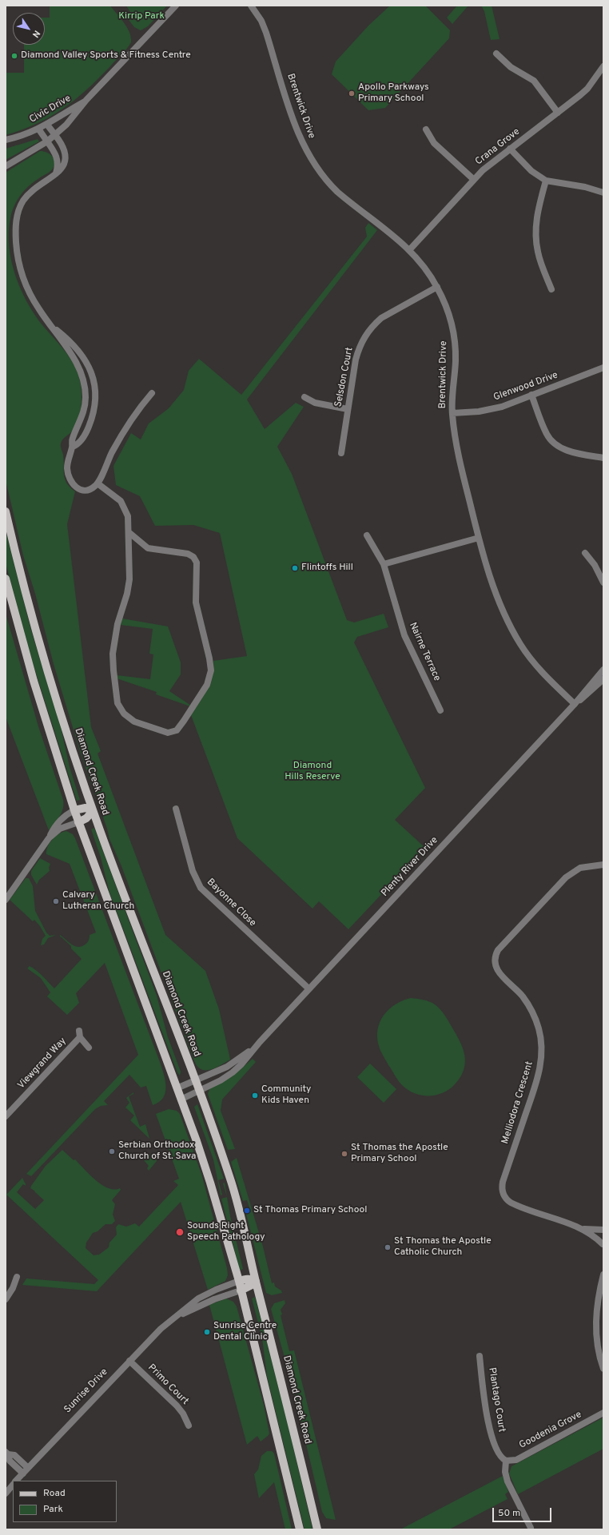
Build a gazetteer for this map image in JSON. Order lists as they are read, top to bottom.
{
  "streets": {
    "main road": ["Diamond Creek Road", "Sunrise Drive"],
    "street": [
      "Brentwick Drive",
      "Civic Drive",
      "Crana Grove",
      "Selsdon Court",
      "Glenwood Drive",
      "Nairne Terrace",
      "Plenty River Drive",
      "Bayonne Close",
      "Viewgrand Way",
      "Melliodora Crescent",
      "Primo Court",
      "Plantago Court",
      "Goodenia Grove"
    ]
  },
  "crossings": [
    ["Brentwick Drive", "Crana Grove"],
    ["Brentwick Drive", "Selsdon Court"],
    ["Brentwick Drive", "Glenwood Drive"],
    ["Brentwick Drive", "Plenty River Drive"],
    ["Diamond Creek Road", "Plenty River Drive"],
    ["Diamond Creek Road", "Sunrise Drive"],
    ["Plenty River Drive", "Bayonne Close"],
    ["Primo Court", "Sunrise Drive"],
    ["Plantago Court", "Goodenia Grove"]
  ],
  "parks": ["Kirrip Park", "Diamond Hills Reserve"],
  "places": [
    "Diamond Valley Sports & Fitness Centre",
    "Apollo Parkways Primary School",
    "Flintoffs Hill",
    "Calvary Lutheran Church",
    "Community Kids Haven",
    "Serbian Orthodox Church of St. Sava",
    "St Thomas the Apostle Primary School",
    "St Thomas Primary School",
    "Sounds Right Speech Pathology",
    "St Thomas the Apostle Catholic Church",
    "Sunrise Centre Dental Clinic"
  ],
  "legend": ["Road", "Park"],
  "scale_bar": "50 m",
  "north": "bottom right"
}
